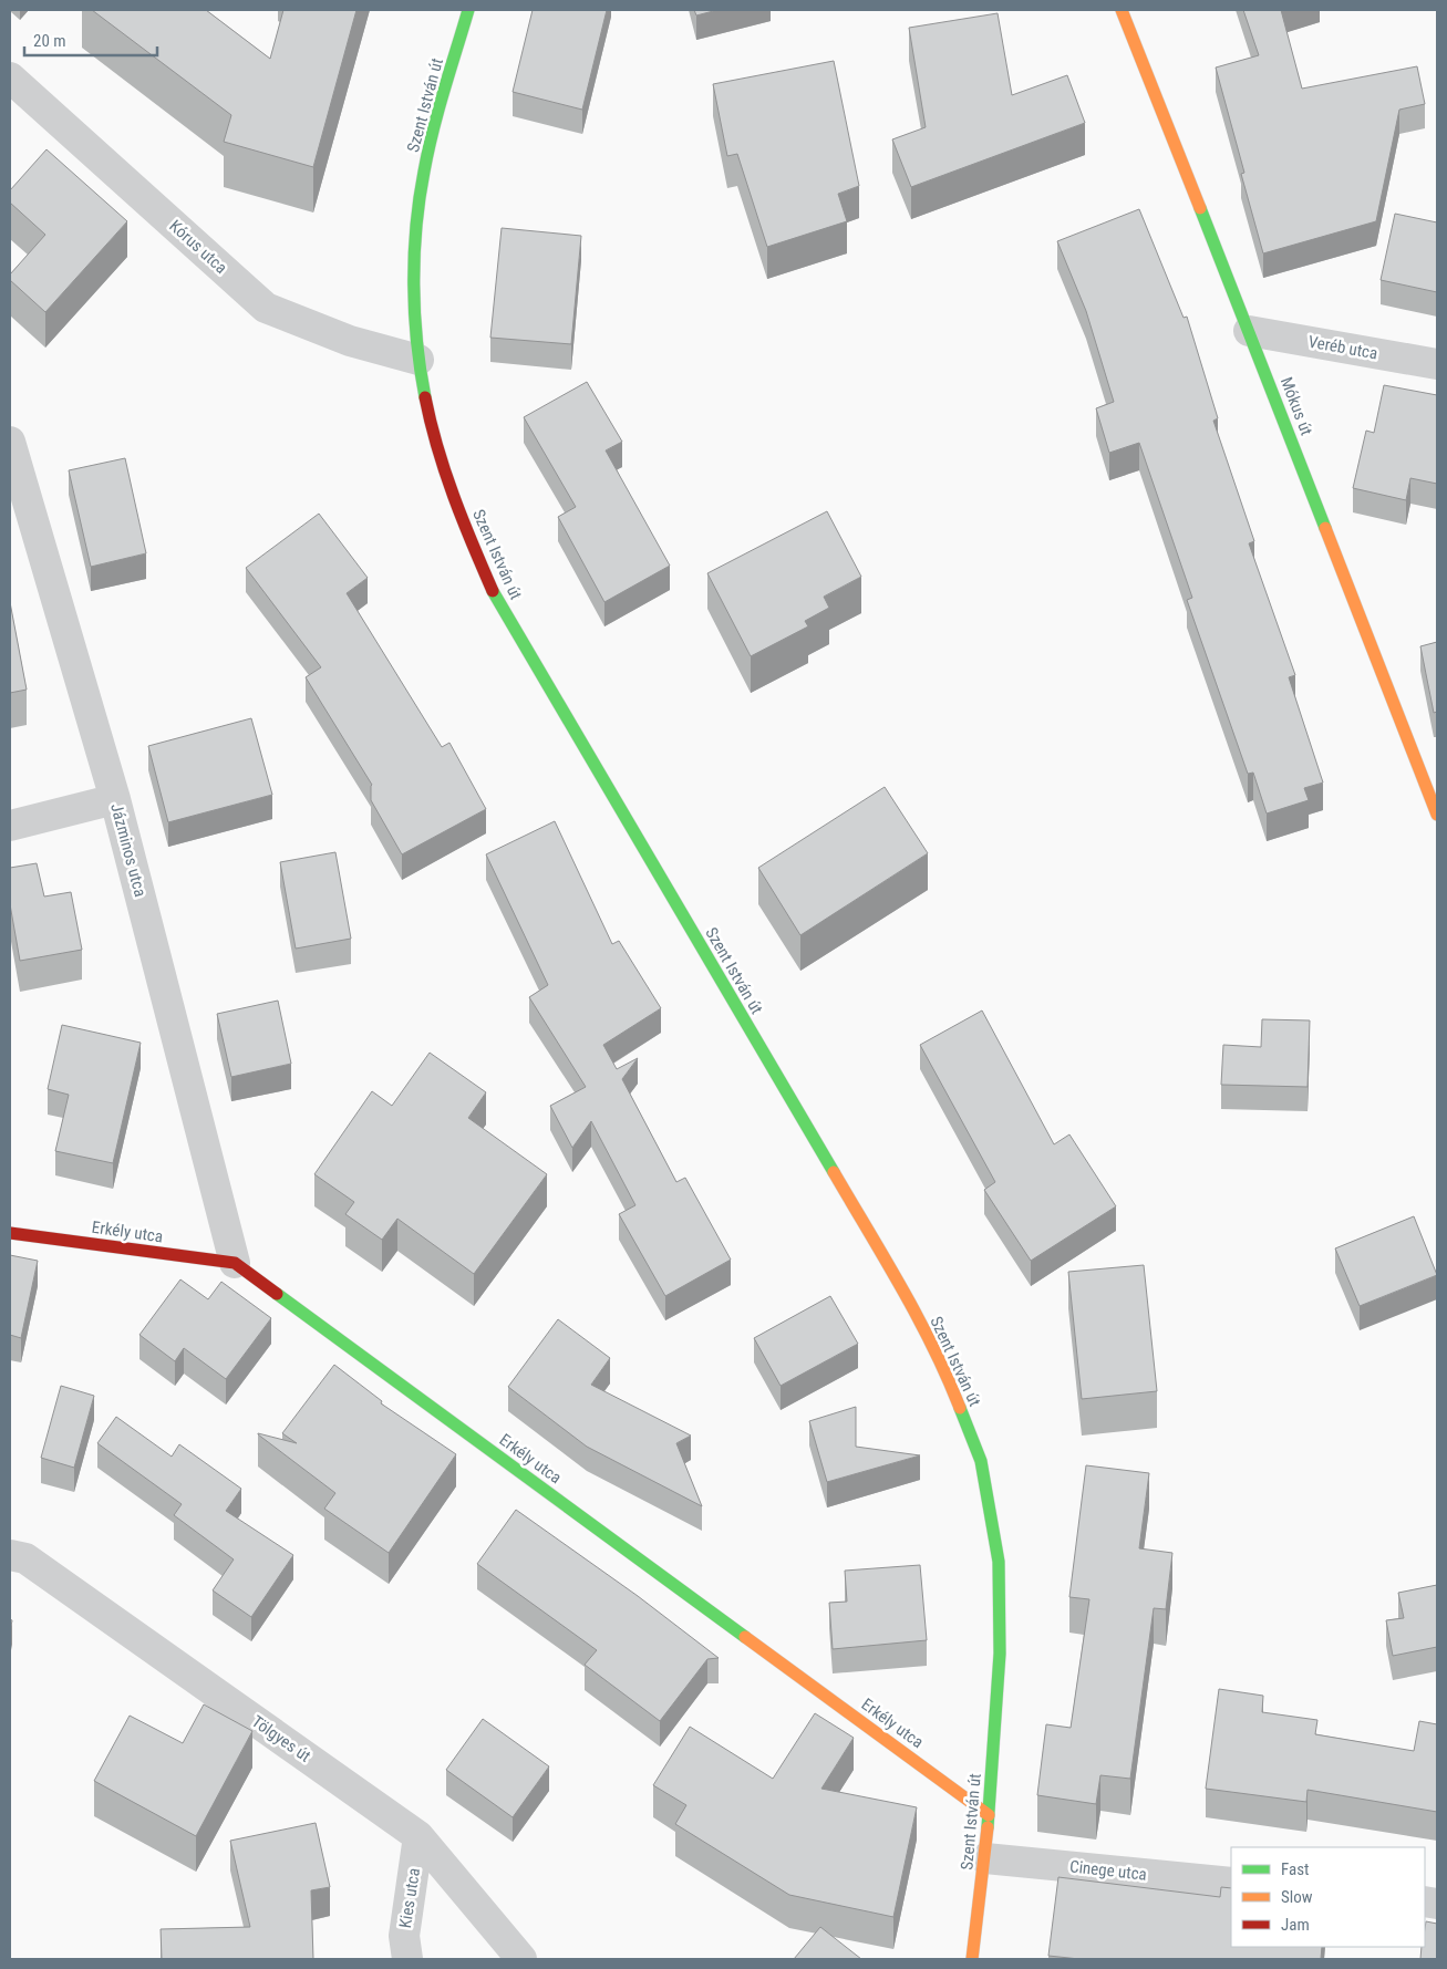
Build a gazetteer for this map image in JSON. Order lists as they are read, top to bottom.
{
  "streets": {
    "street": [
      "Szent István út",
      "Kórus utca",
      "Veréb utca",
      "Mókus út",
      "Jázminos utca",
      "Erkély utca",
      "Tölgyes út",
      "Cinege utca",
      "Kies utca"
    ]
  },
  "crossings": [
    ["Szent István út", "Kórus utca"],
    ["Szent István út", "Erkély utca"],
    ["Szent István út", "Cinege utca"],
    ["Veréb utca", "Mókus út"],
    ["Jázminos utca", "Erkély utca"],
    ["Tölgyes út", "Kies utca"]
  ],
  "legend": ["Fast", "Slow", "Jam"],
  "scale_bar": "20 m"
}
